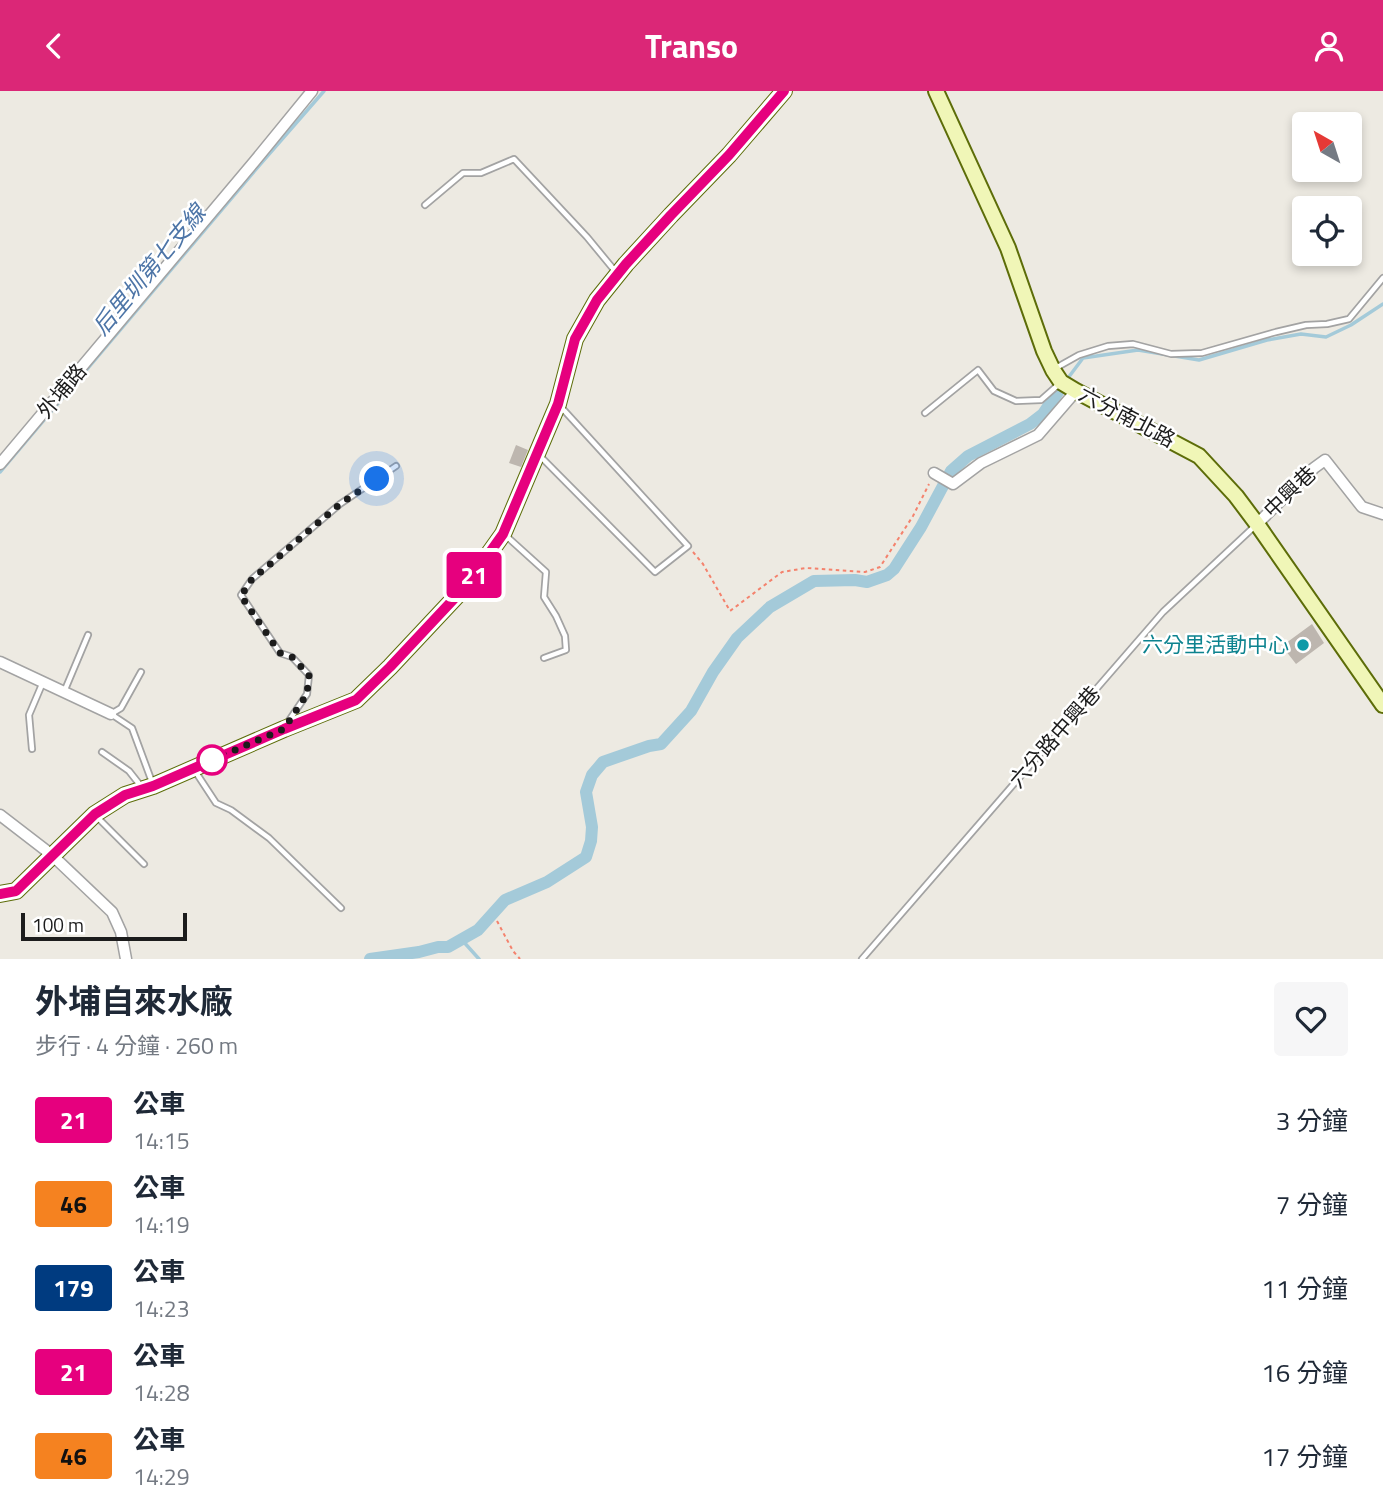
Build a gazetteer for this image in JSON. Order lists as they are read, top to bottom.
{
  "streets": {
    "street": ["外埔路", "六分南北路", "中興巷"],
    "lane": ["六分路中興巷"]
  },
  "crossings": [
    ["六分南北路", "中興巷"],
    ["六分南北路", "六分路中興巷"],
    ["中興巷", "六分路中興巷"]
  ],
  "water": ["后里圳第七支線"],
  "places": ["六分里活動中心"],
  "lines": ["bus line 21"],
  "scale_bar": "100 m",
  "north": "top left",
  "page": {
    "header": "Transo",
    "on_map": "21",
    "scale": "100 m",
    "heading": ["外埔自來水廠", "步行 · 4 分鐘 · 260 m"],
    "list": [
      {
        "mark": "21",
        "name": "公車",
        "note": "14:15",
        "value": "3 分鐘"
      },
      {
        "mark": "46",
        "name": "公車",
        "note": "14:19",
        "value": "7 分鐘"
      },
      {
        "mark": "179",
        "name": "公車",
        "note": "14:23",
        "value": "11 分鐘"
      },
      {
        "mark": "21",
        "name": "公車",
        "note": "14:28",
        "value": "16 分鐘"
      },
      {
        "mark": "46",
        "name": "公車",
        "note": "14:29",
        "value": "17 分鐘"
      }
    ]
  }
}
